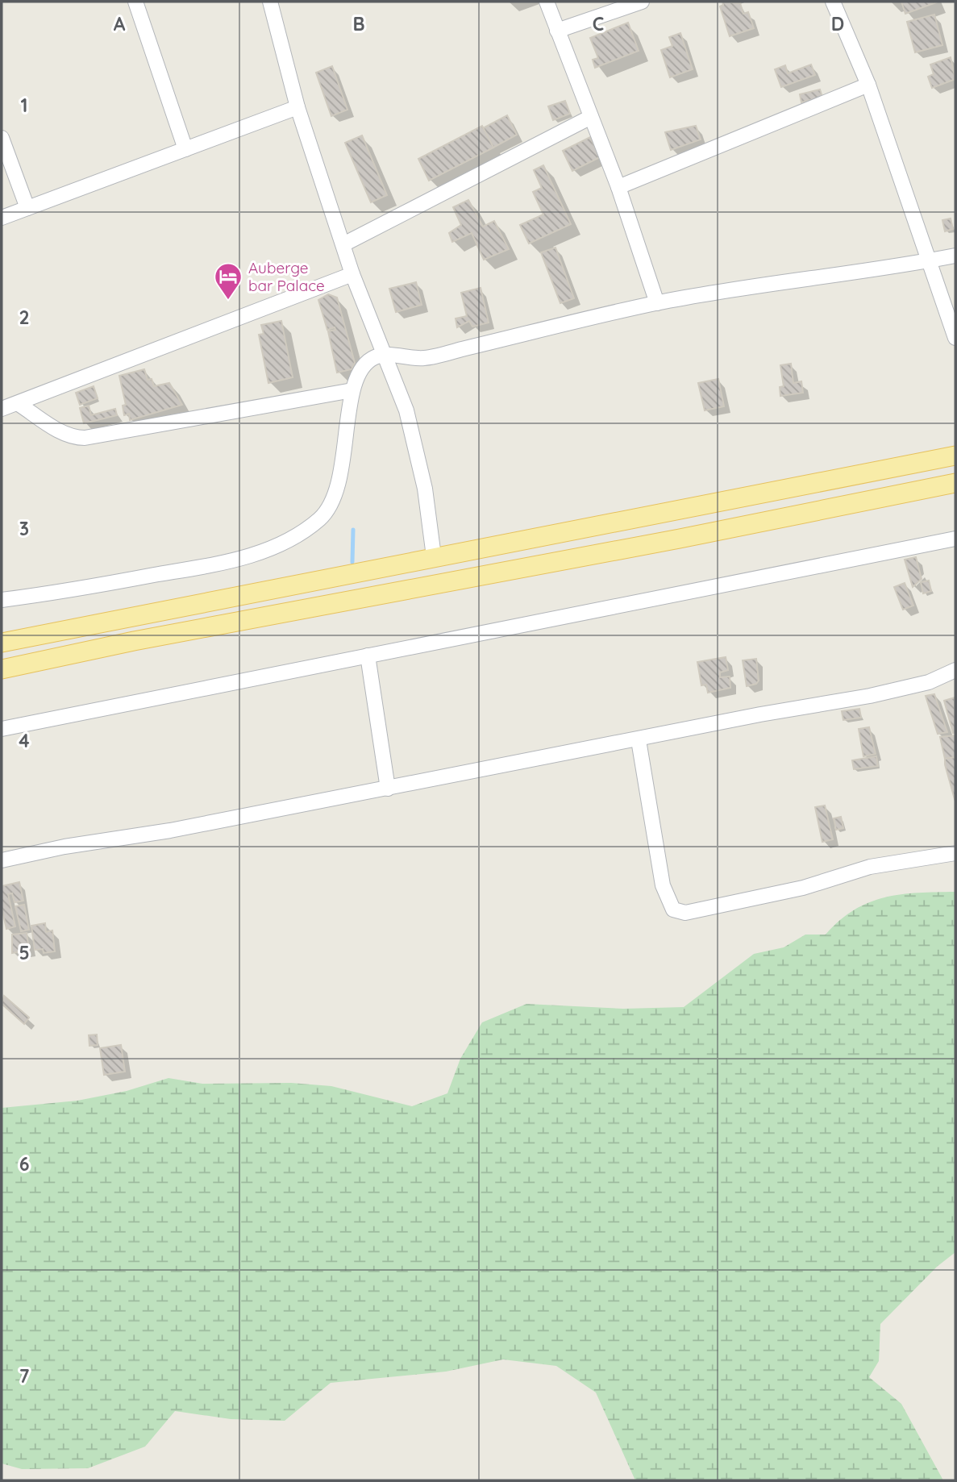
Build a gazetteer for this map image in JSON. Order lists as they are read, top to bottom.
{
  "places": {
    "hotel": ["Auberge bar Palace"]
  },
  "grid": {
    "columns": [
      "A",
      "B",
      "C",
      "D"
    ],
    "rows": [
      "1",
      "2",
      "3",
      "4",
      "5",
      "6",
      "7"
    ]
  }
}
